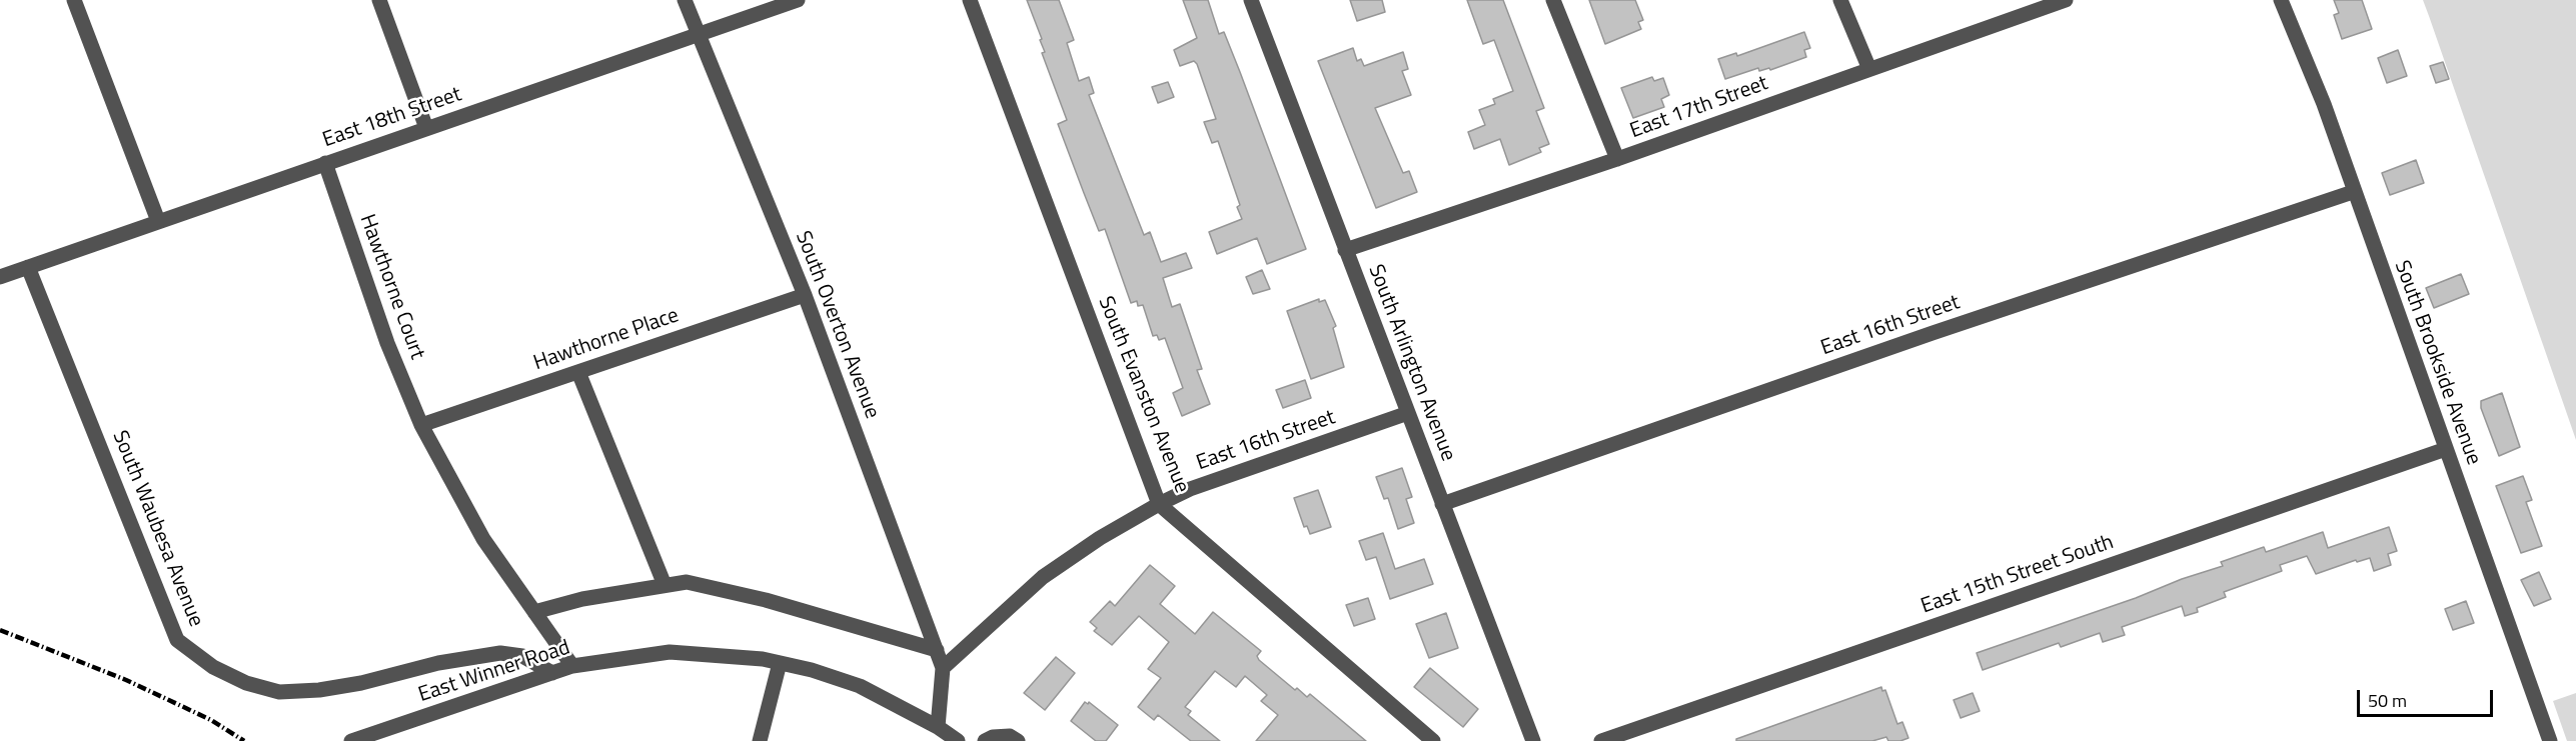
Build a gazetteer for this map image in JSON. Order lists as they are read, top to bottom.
{
  "streets": {
    "street": [
      "East 17th Street",
      "East 18th Street",
      "Hawthorne Court",
      "South Overton Avenue",
      "East 16th Street",
      "Hawthorne Place",
      "South Arlington Avenue",
      "South Brookside Avenue",
      "South Evanston Avenue",
      "South Waubesa Avenue",
      "East 15th Street South",
      "East Winner Road"
    ]
  },
  "crossings": [
    ["East 17th Street", "South Arlington Avenue"],
    ["East 18th Street", "Hawthorne Court"],
    ["East 18th Street", "South Overton Avenue"],
    ["East 18th Street", "South Waubesa Avenue"],
    ["Hawthorne Court", "Hawthorne Place"],
    ["Hawthorne Court", "East Winner Road"],
    ["South Overton Avenue", "East 16th Street"],
    ["South Overton Avenue", "Hawthorne Place"],
    ["East 16th Street", "South Arlington Avenue"],
    ["East 16th Street", "South Brookside Avenue"],
    ["East 16th Street", "South Evanston Avenue"],
    ["South Brookside Avenue", "East 15th Street South"],
    ["South Waubesa Avenue", "East Winner Road"]
  ],
  "scale_bar": "50 m"
}
